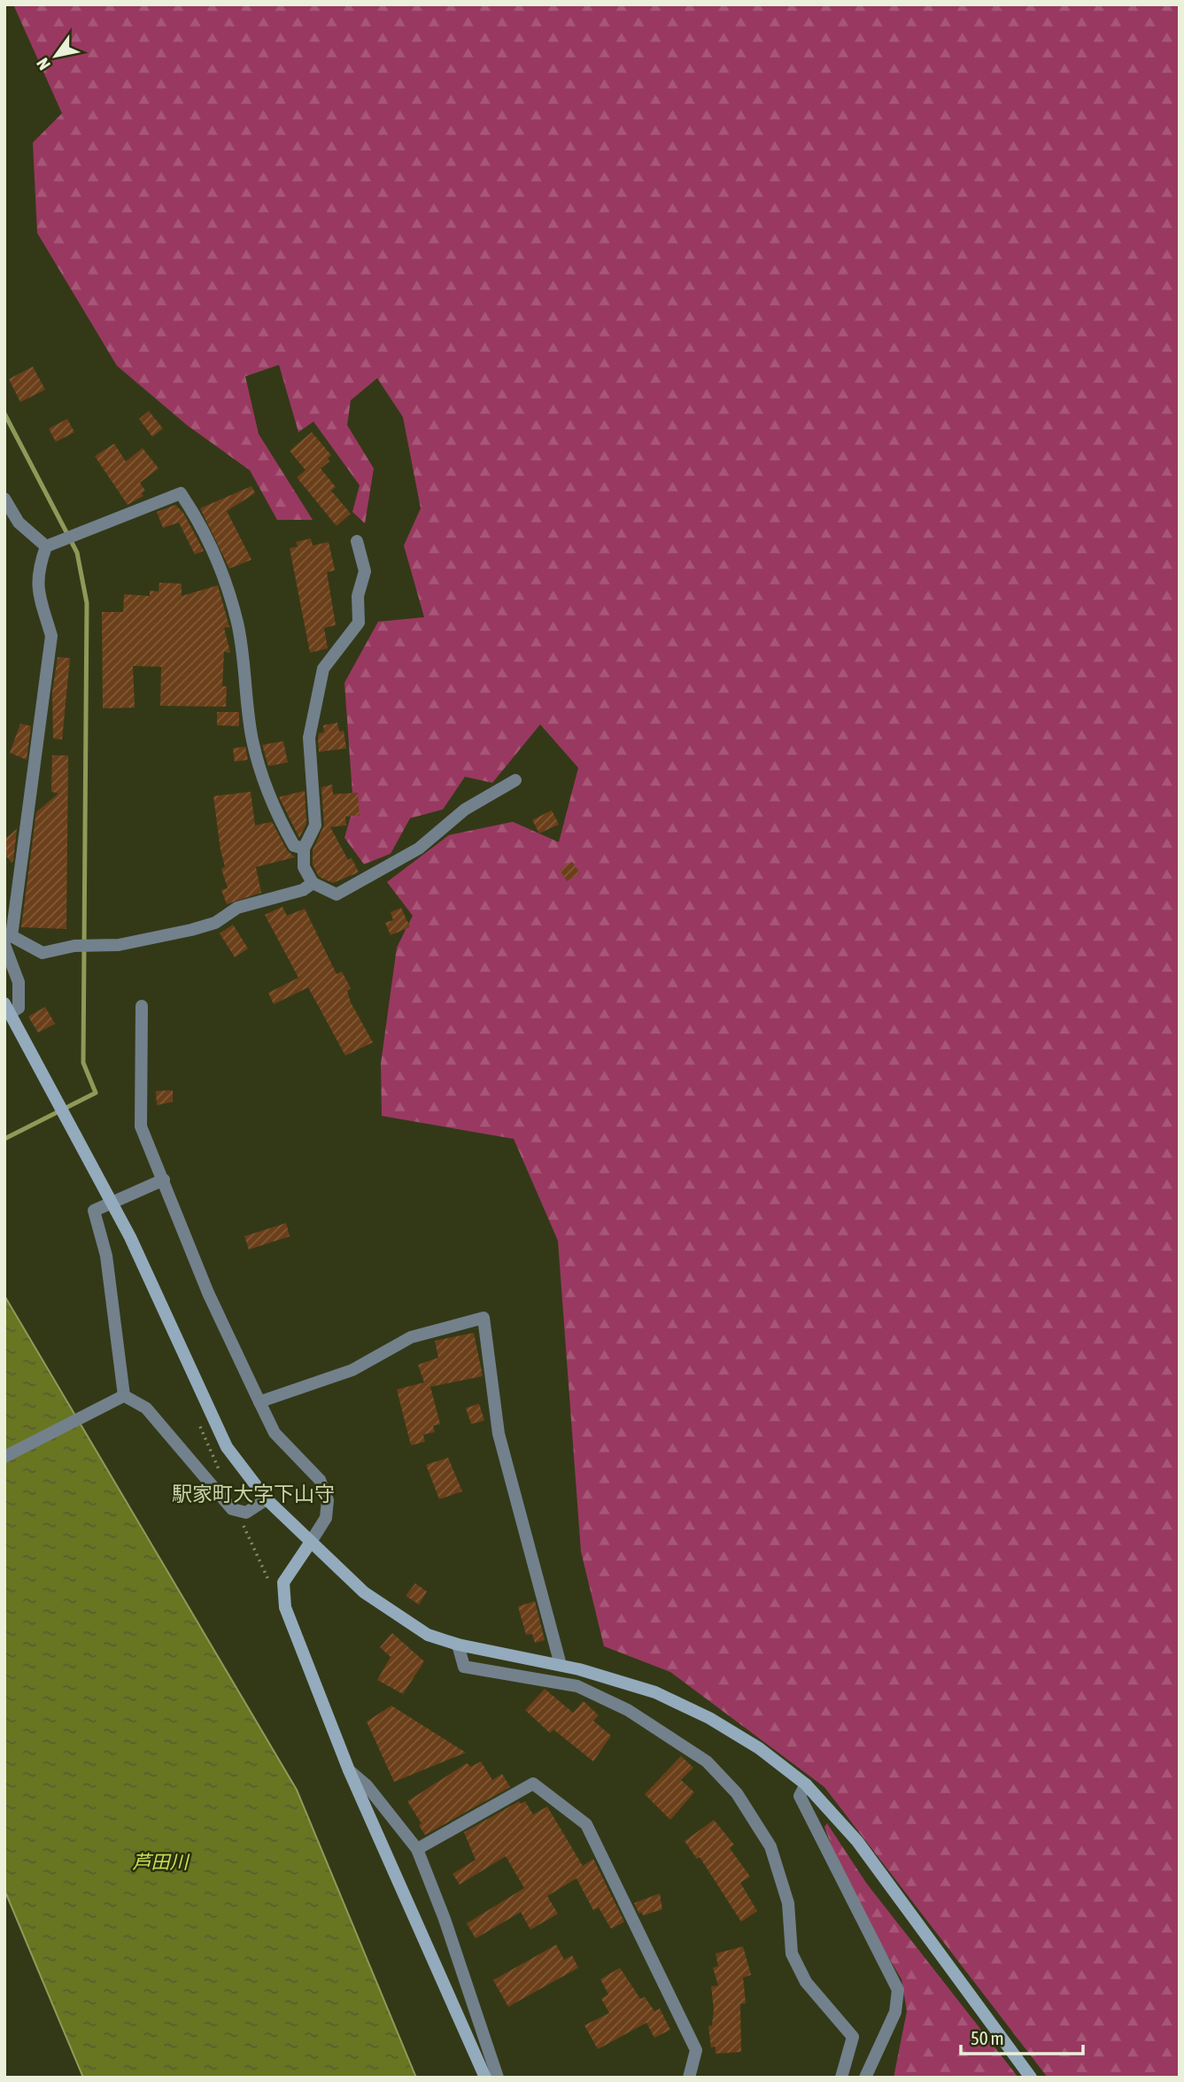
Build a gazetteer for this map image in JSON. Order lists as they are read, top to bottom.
{
  "districts": ["駅家町大字下山守"],
  "water": ["芦田川"],
  "scale_bar": "50 m",
  "north": "bottom left"
}
